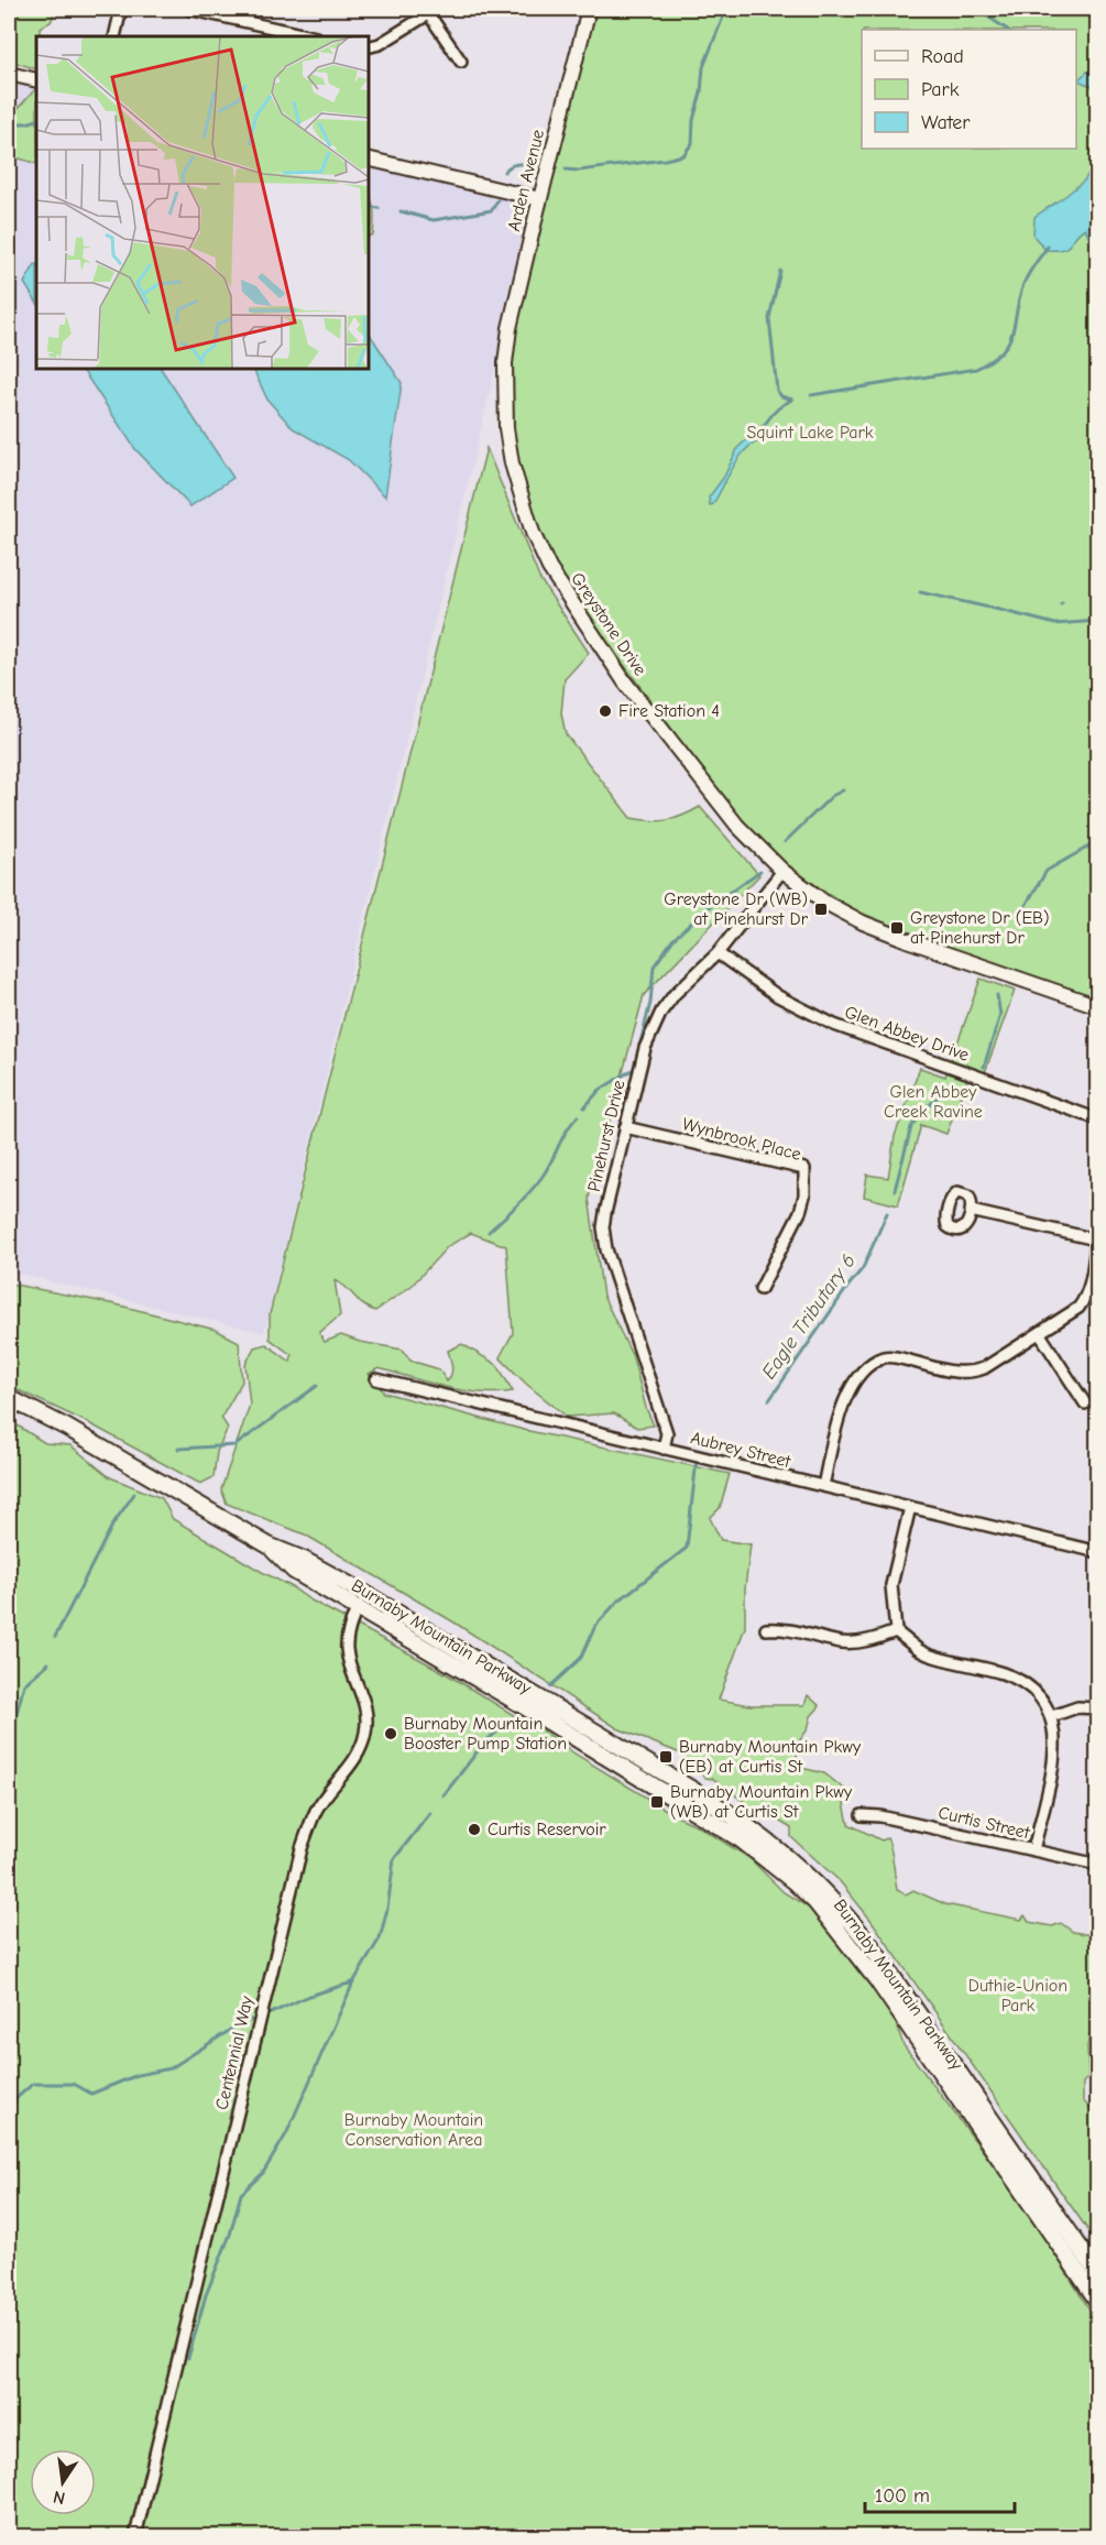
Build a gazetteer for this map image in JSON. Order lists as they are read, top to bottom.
{
  "streets": {
    "main road": ["Burnaby Mountain Parkway"],
    "street": [
      "Arden Avenue",
      "Greystone Drive",
      "Glen Abbey Drive",
      "Pinehurst Drive",
      "Wynbrook Place",
      "Aubrey Street",
      "Curtis Street",
      "Centennial Way"
    ]
  },
  "crossings": [
    ["Arden Avenue", "Greystone Drive"],
    ["Greystone Drive", "Pinehurst Drive"],
    ["Glen Abbey Drive", "Pinehurst Drive"],
    ["Pinehurst Drive", "Wynbrook Place"],
    ["Pinehurst Drive", "Aubrey Street"],
    ["Burnaby Mountain Parkway", "Centennial Way"]
  ],
  "water": ["Eagle Tributary 6"],
  "parks": [
    "Squint Lake Park",
    "Glen Abbey Creek Ravine",
    "Duthie-Union Park",
    "Burnaby Mountain Conservation Area"
  ],
  "places": {
    "other": ["Fire Station 4", "Burnaby Mountain Booster Pump Station", "Curtis Reservoir"],
    "transit": [
      "Greystone Dr (WB) at Pinehurst Dr",
      "Greystone Dr (EB) at Pinehurst Dr",
      "Burnaby Mountain Pkwy (EB) at Curtis St",
      "Burnaby Mountain Pkwy (WB) at Curtis St"
    ]
  },
  "legend": ["Road", "Park", "Water"],
  "scale_bar": "100 m",
  "north": "bottom"
}
